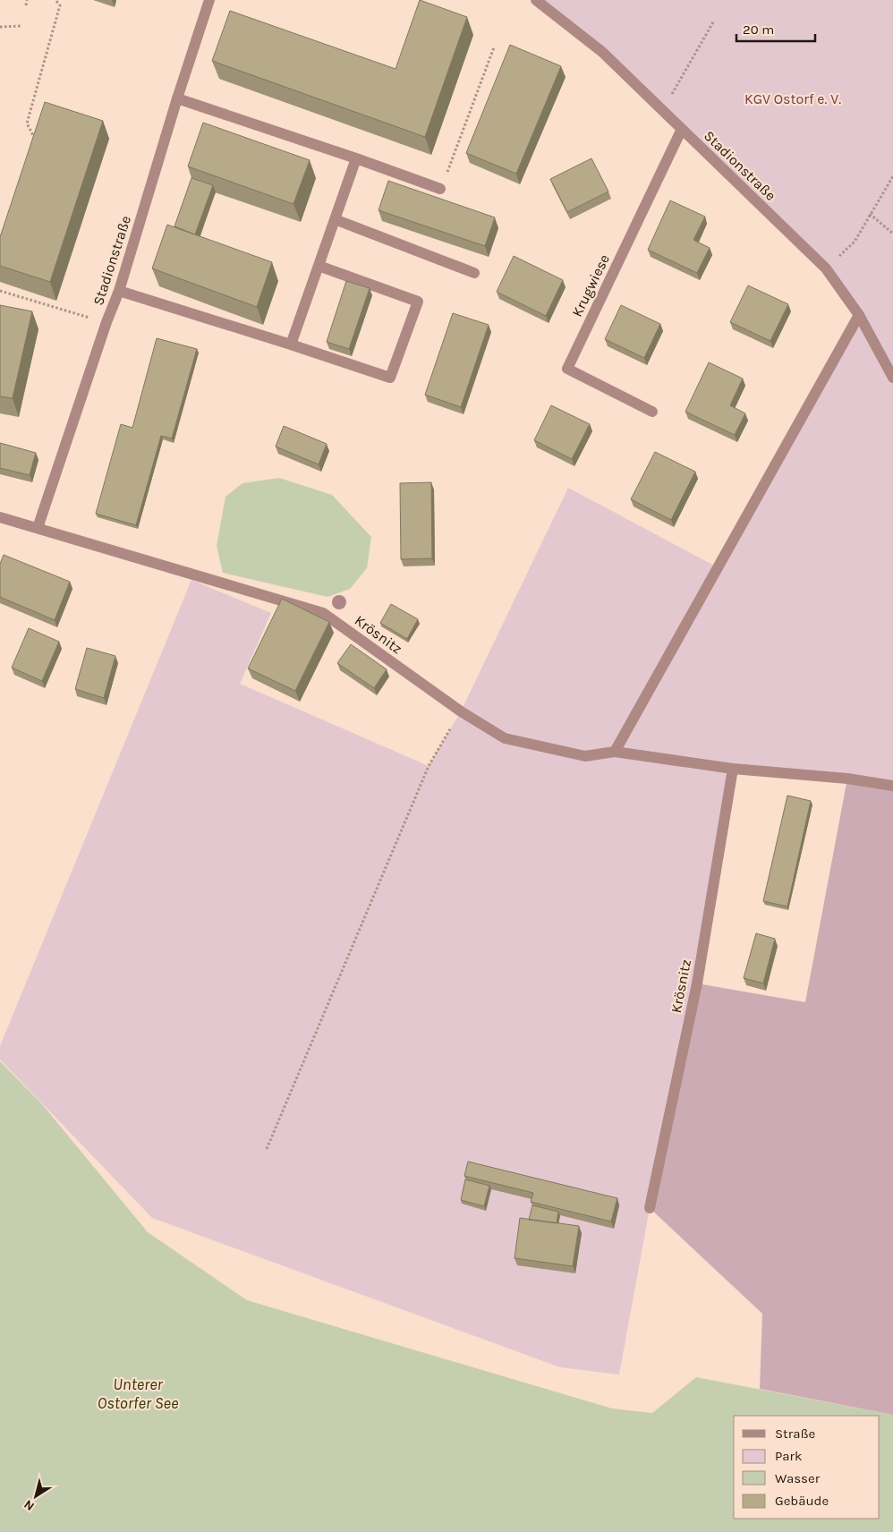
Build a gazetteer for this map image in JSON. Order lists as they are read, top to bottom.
{
  "streets": {
    "street": ["Stadionstraße", "Krugwiese", "Krösnitz"]
  },
  "crossings": [
    ["Stadionstraße", "Krugwiese"],
    ["Stadionstraße", "Krösnitz"]
  ],
  "water": ["Unterer Ostorfer See"],
  "parks": ["KGV Ostorf e. V."],
  "legend": [
    "Straße",
    "Park",
    "Wasser",
    "Gebäude"
  ],
  "scale_bar": "20 m",
  "north": "bottom left"
}
